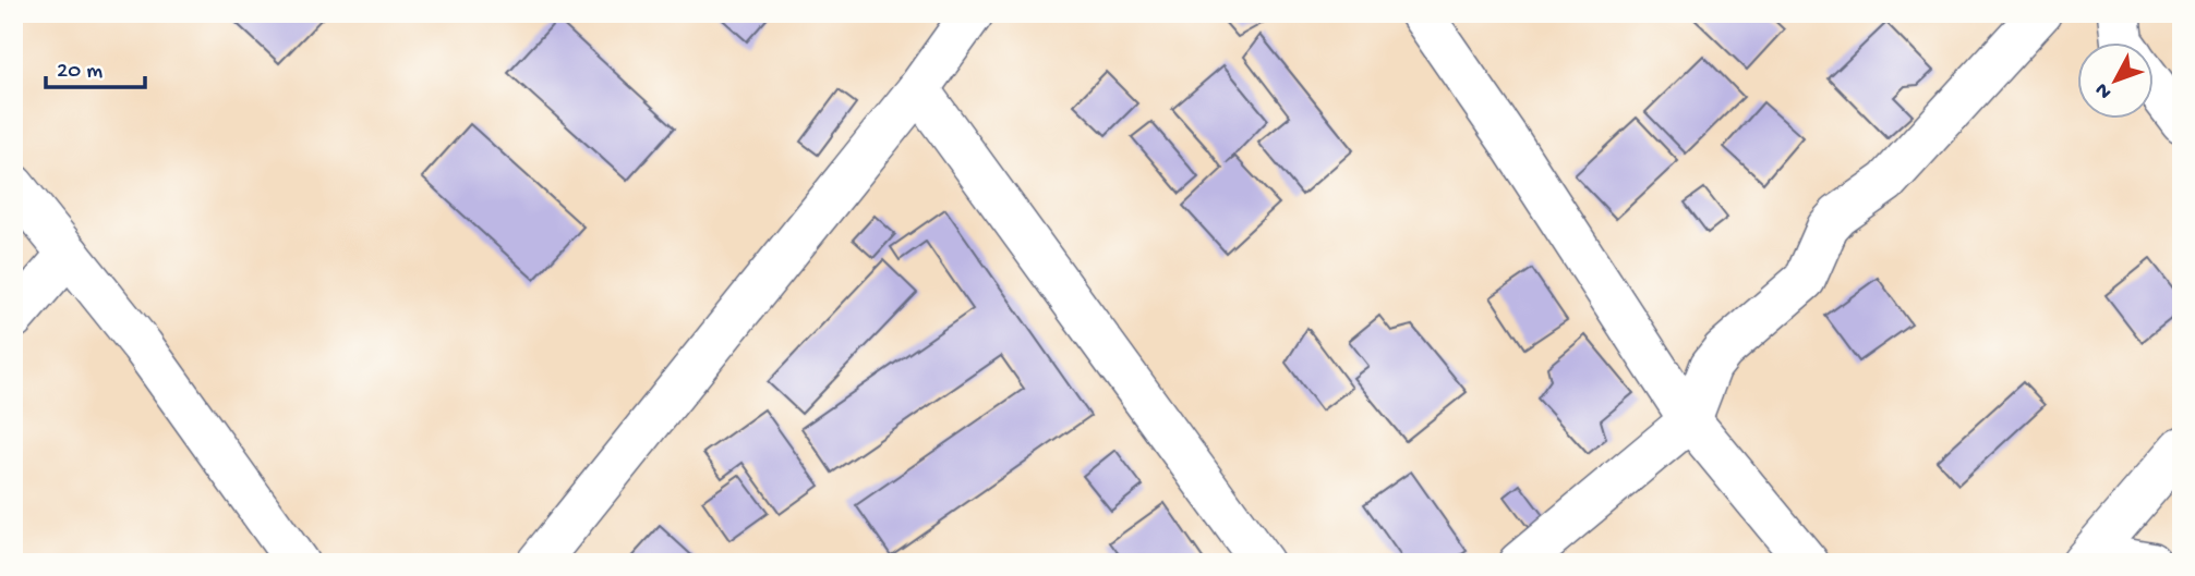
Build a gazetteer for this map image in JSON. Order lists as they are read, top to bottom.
{
  "scale_bar": "20 m",
  "north": "bottom left"
}
